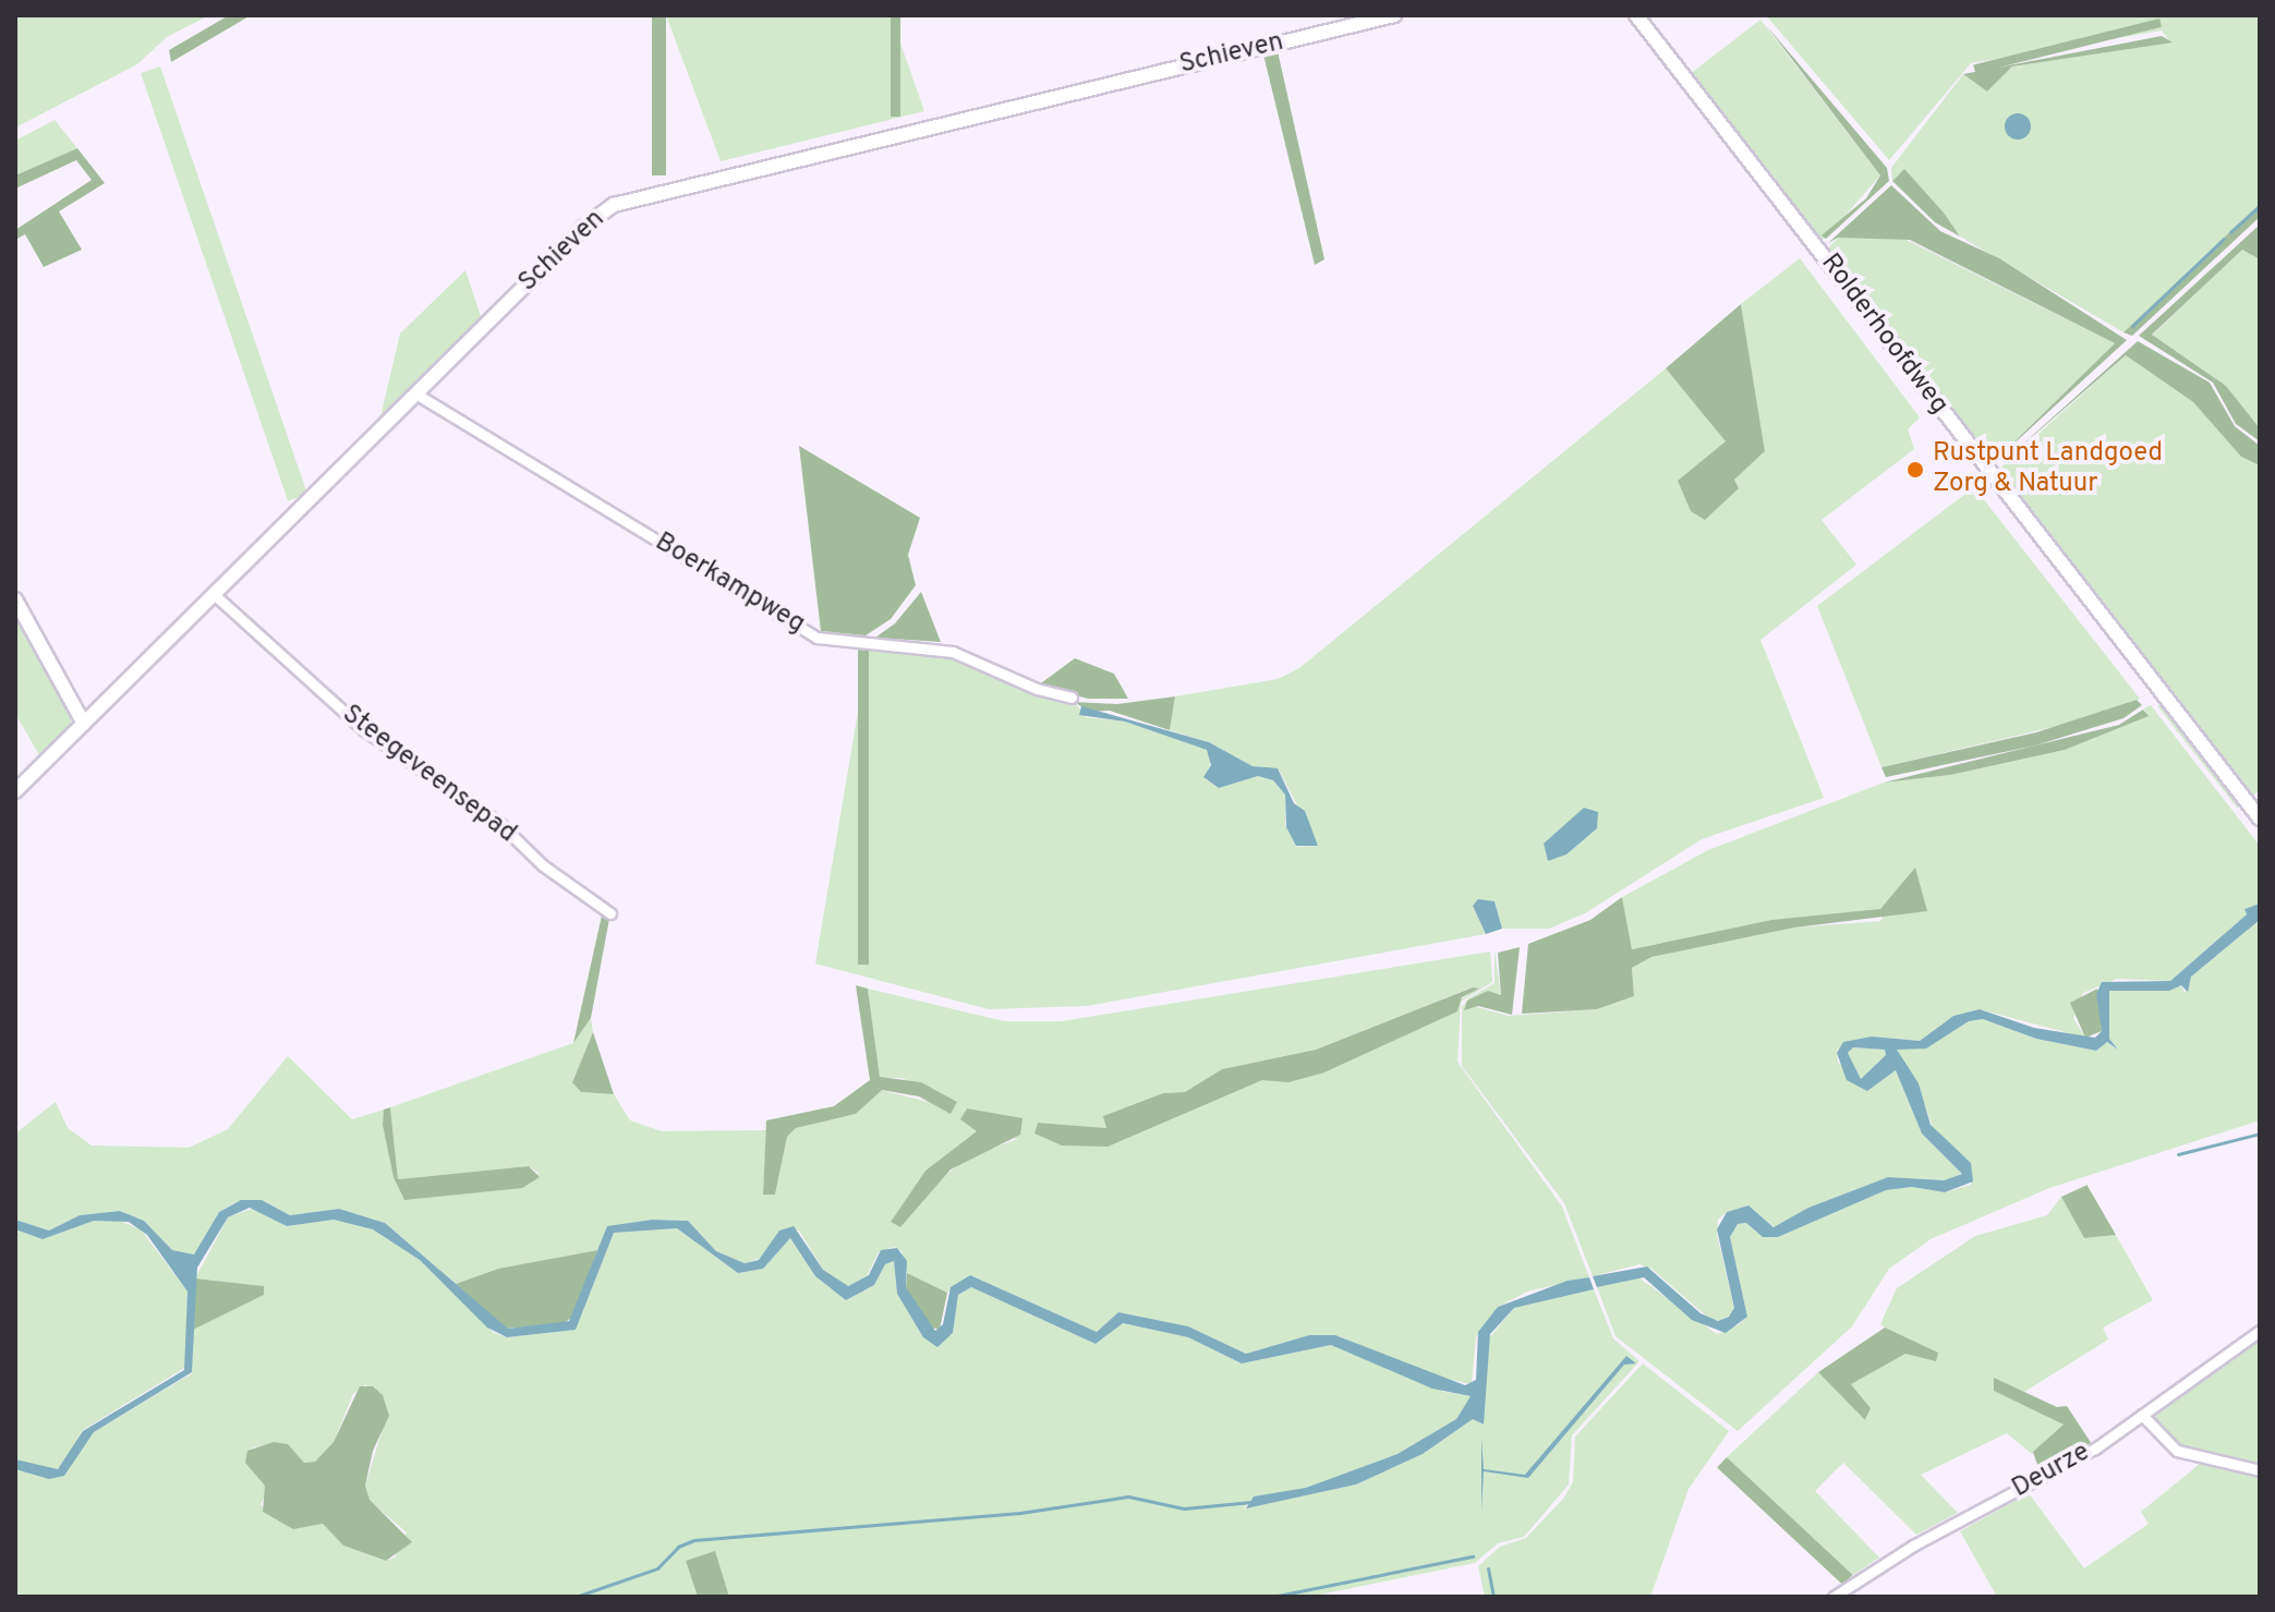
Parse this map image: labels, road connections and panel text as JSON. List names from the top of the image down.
{
  "streets": {
    "street": [
      "Schieven",
      "Rolderhoofdweg",
      "Boerkampweg",
      "Steegeveensepad",
      "Deurze"
    ]
  },
  "crossings": [
    ["Schieven", "Boerkampweg"],
    ["Schieven", "Steegeveensepad"]
  ],
  "places": ["Rustpunt Landgoed Zorg & Natuur"]
}
